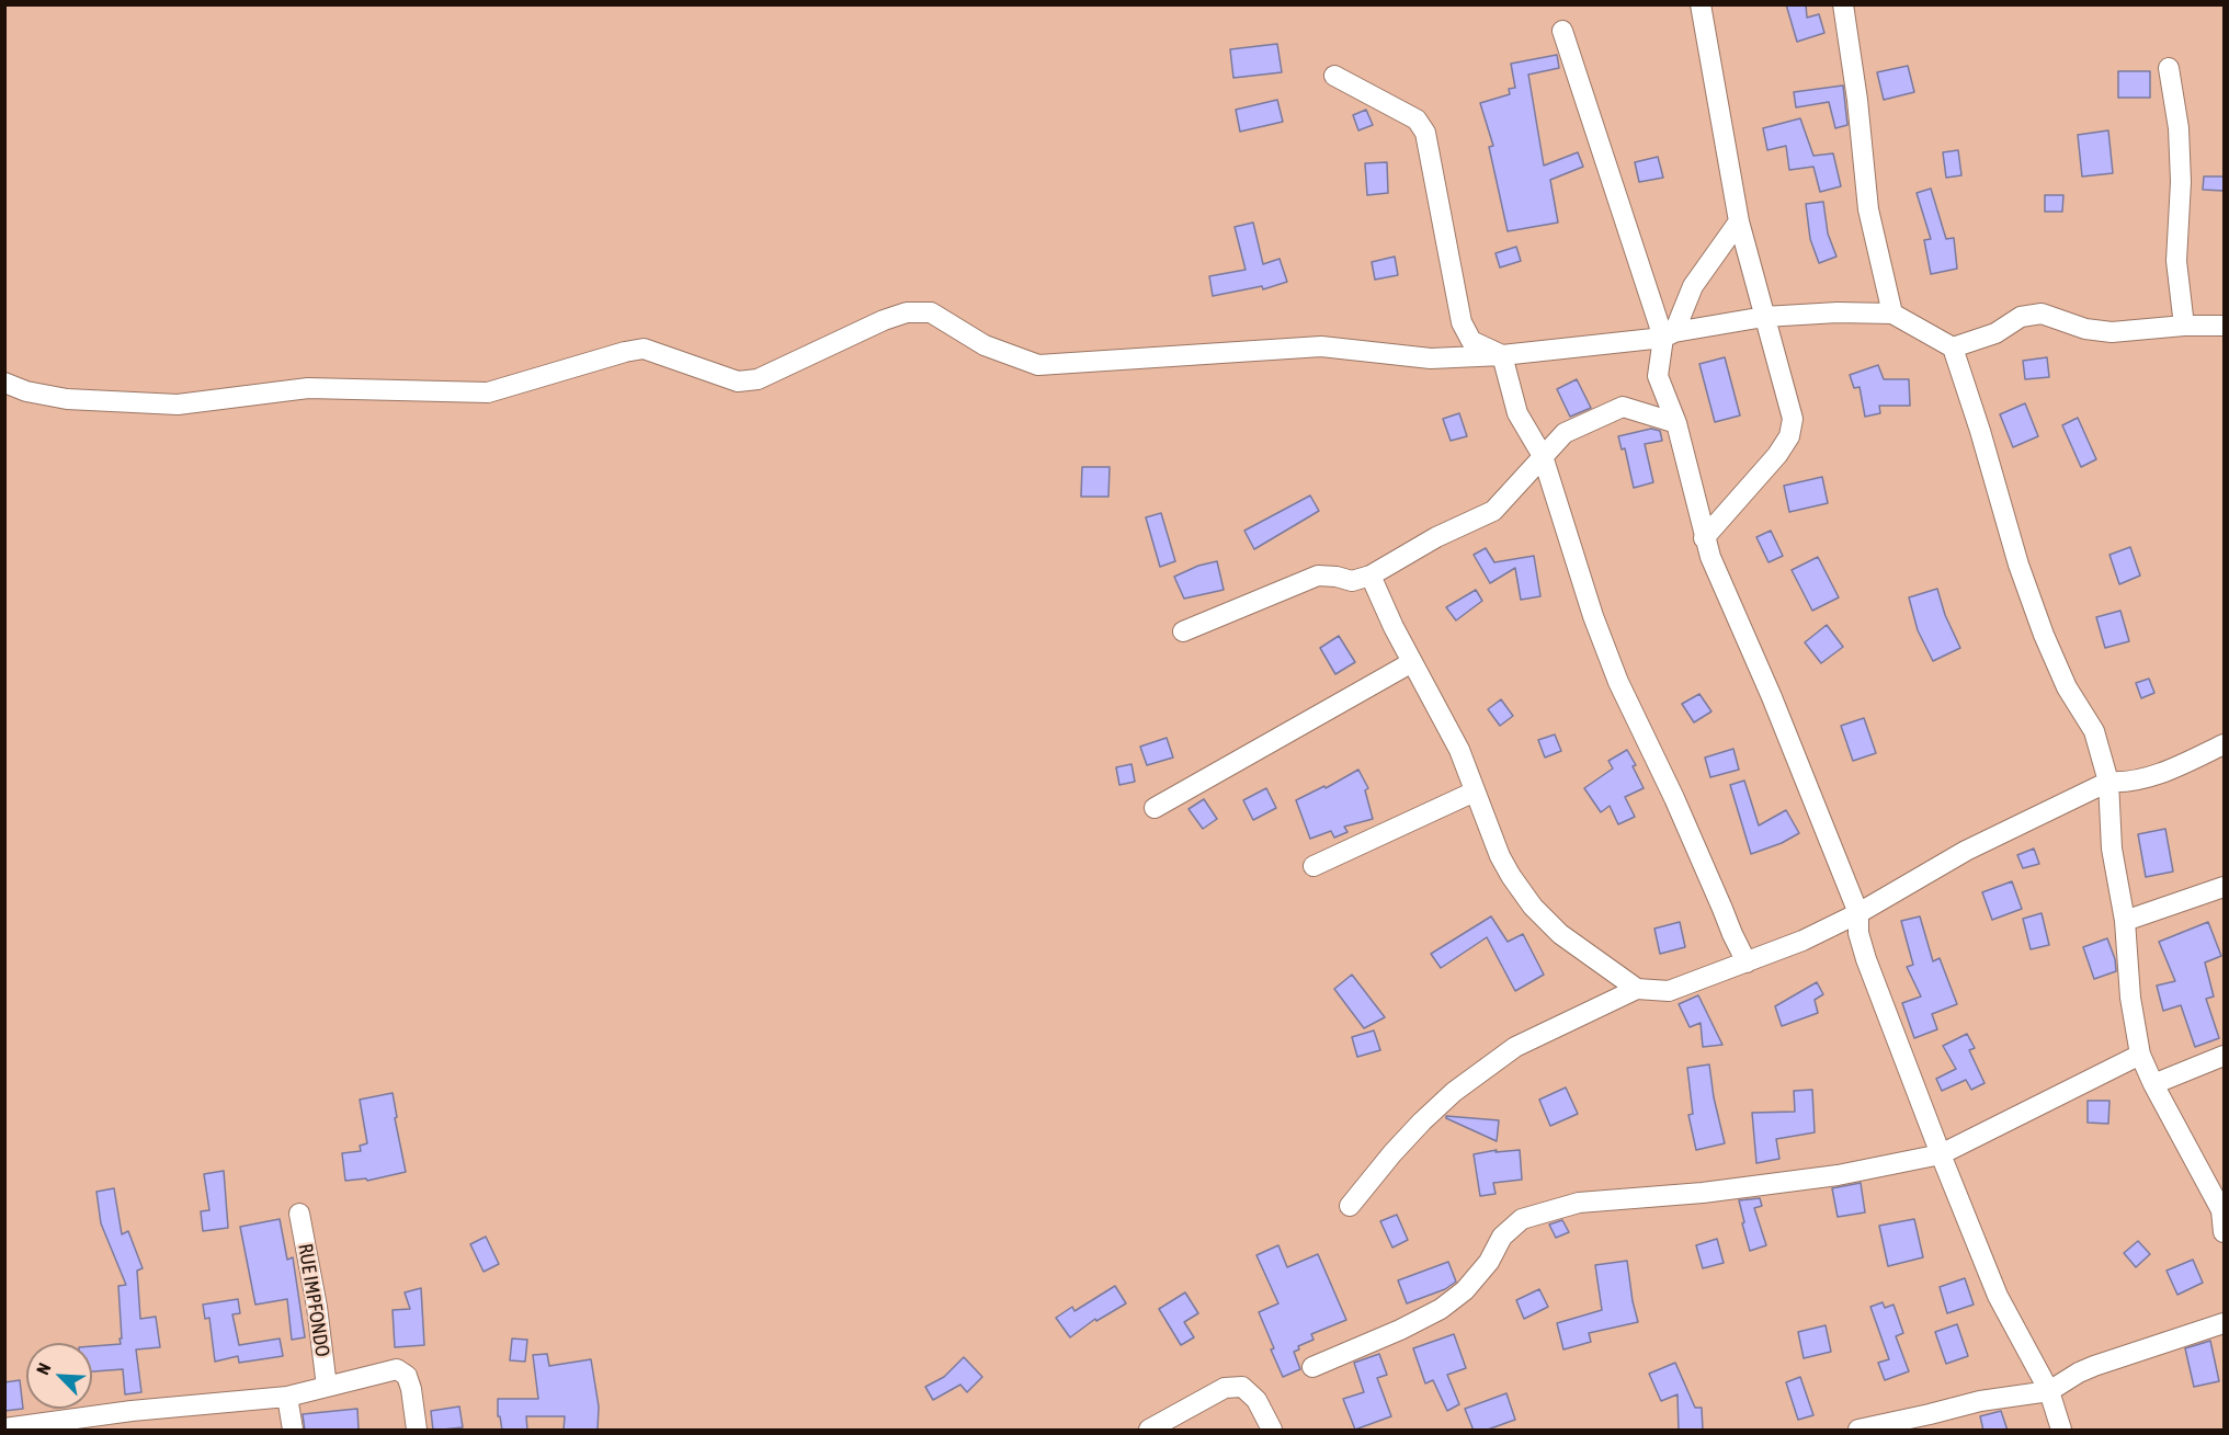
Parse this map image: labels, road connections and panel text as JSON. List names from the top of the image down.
{
  "streets": {
    "street": ["RUE IMPFONDO"]
  },
  "north": "top left"
}
